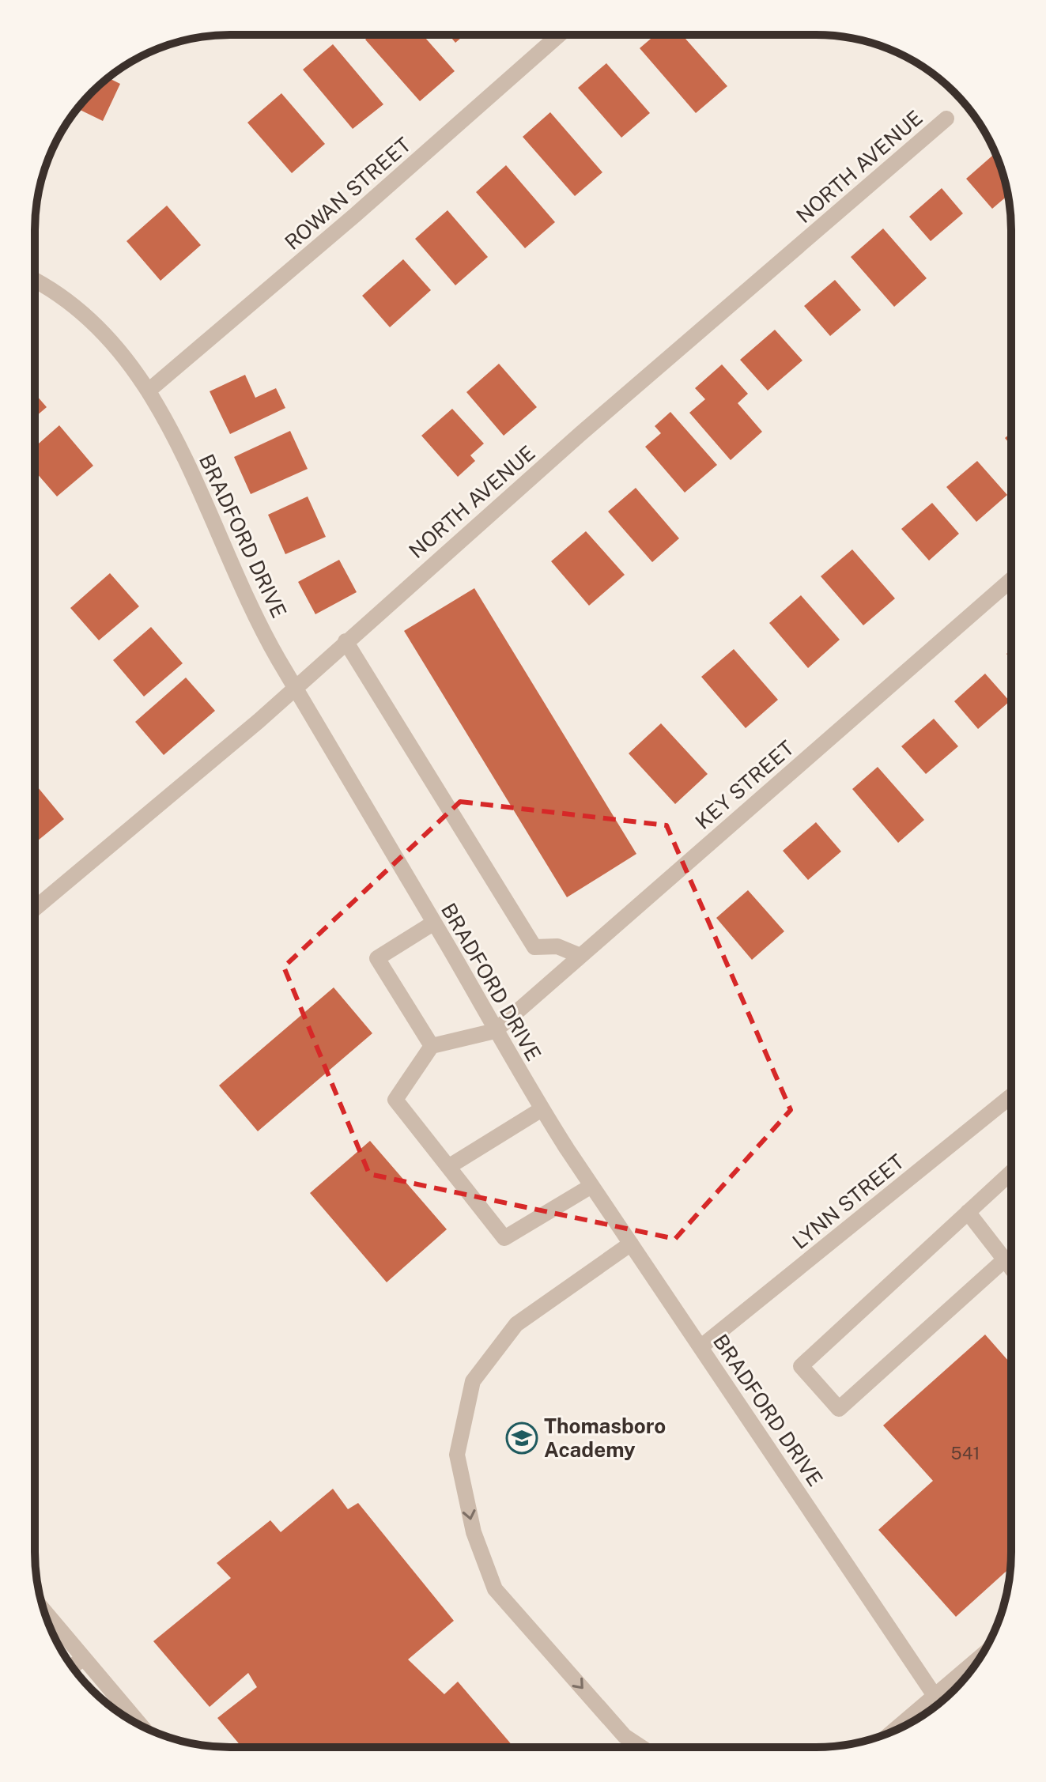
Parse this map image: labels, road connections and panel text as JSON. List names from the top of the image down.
{
  "streets": {
    "street": [
      "NORTH AVENUE",
      "ROWAN STREET",
      "BRADFORD DRIVE",
      "KEY STREET",
      "LYNN STREET"
    ]
  },
  "crossings": [
    ["NORTH AVENUE", "BRADFORD DRIVE"],
    ["ROWAN STREET", "BRADFORD DRIVE"],
    ["BRADFORD DRIVE", "KEY STREET"],
    ["BRADFORD DRIVE", "LYNN STREET"]
  ],
  "places": {
    "school or university": ["Thomasboro Academy"]
  },
  "house_numbers": ["541"]
}
